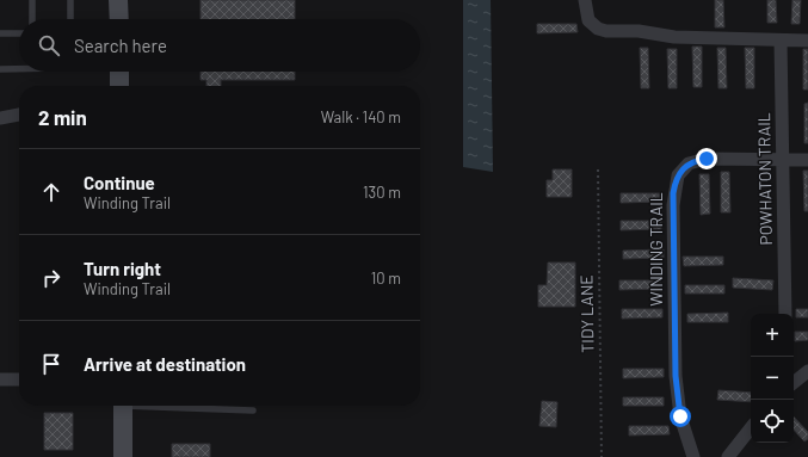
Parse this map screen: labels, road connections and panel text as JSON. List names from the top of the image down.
{
  "streets": {
    "street": ["POWHATON TRAIL", "WINDING TRAIL"],
    "path": ["TIDY LANE"]
  },
  "crossings": [
    ["POWHATON TRAIL", "WINDING TRAIL"]
  ],
  "page": {
    "search": "Search here",
    "heading": ["2 min", "Walk · 140 m"],
    "list": [
      ["Continue", "Winding Trail", "130 m"],
      ["Turn right", "Winding Trail", "10 m"],
      "Arrive at destination"
    ],
    "map_buttons": ["+", "−"]
  }
}
